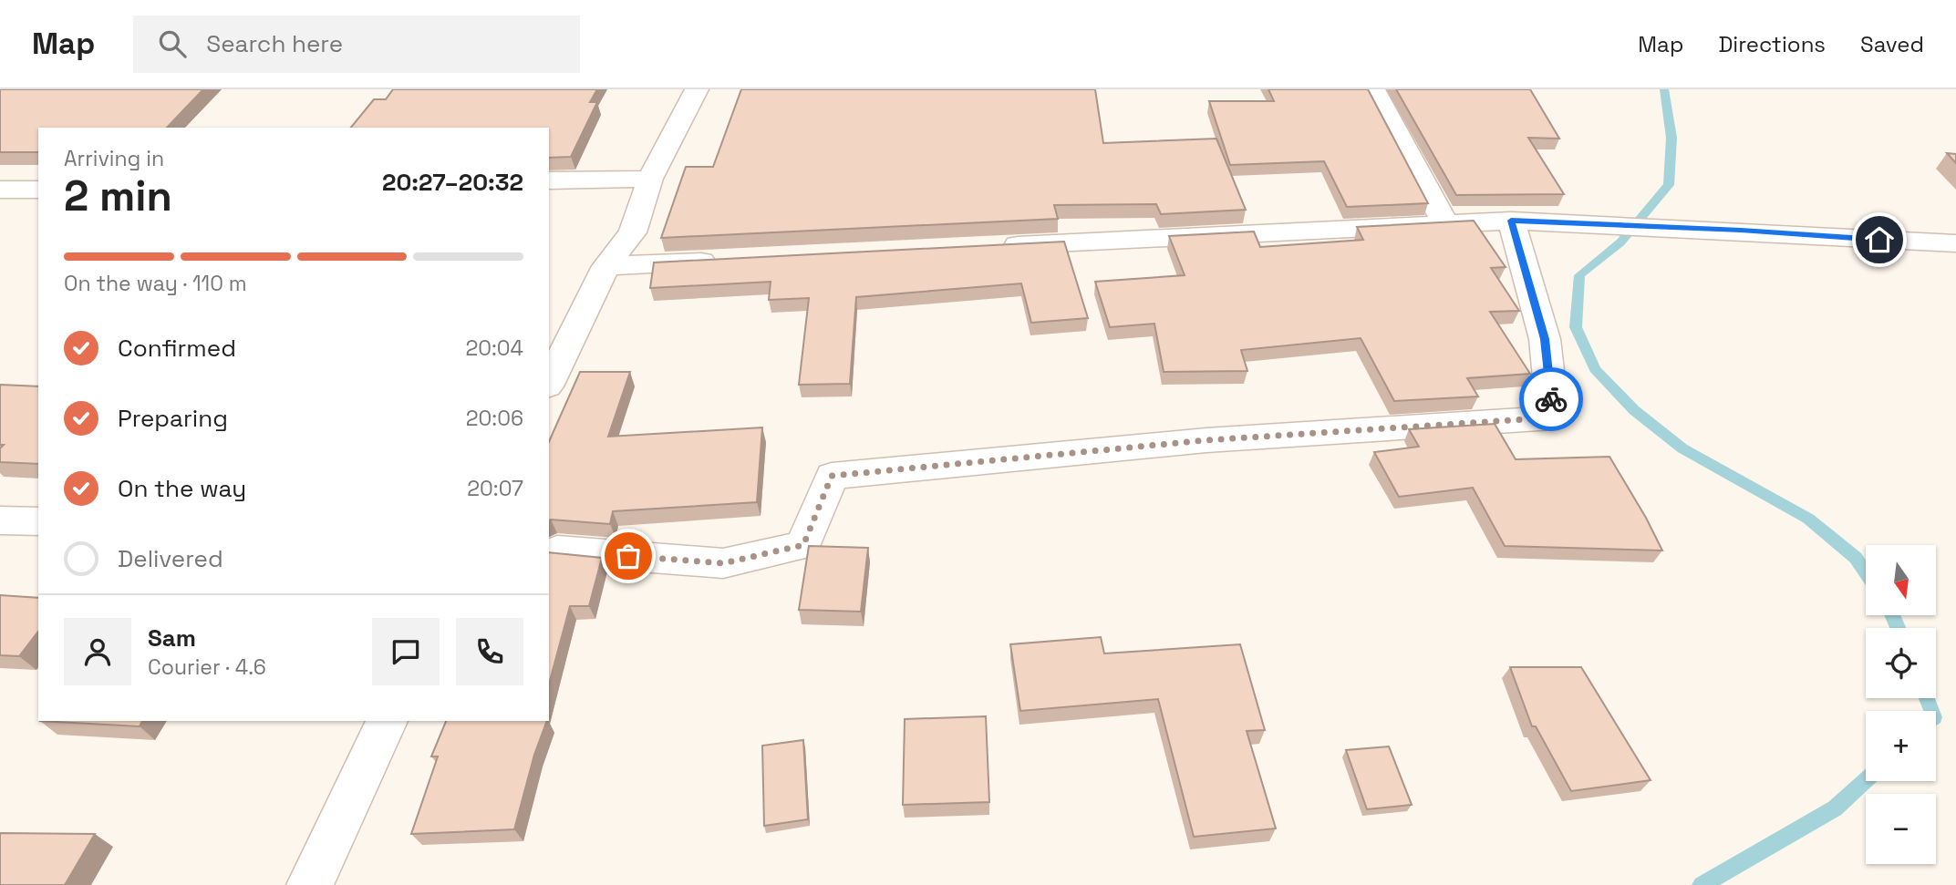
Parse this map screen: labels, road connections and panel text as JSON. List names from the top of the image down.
{
  "north": "bottom",
  "page": {
    "header": "Map",
    "search": "Search here",
    "nav": ["Map", "Directions", "Saved"],
    "heading": ["2 min", "Arriving in", "20:27–20:32"],
    "panel": ["Sam", "Courier · 4.6"],
    "bar": "On the way · 110 m",
    "list": [
      ["Confirmed", "20:04"],
      ["Preparing", "20:06"],
      ["On the way", "20:07"],
      "Delivered"
    ],
    "map_buttons": ["+", "−"]
  }
}
